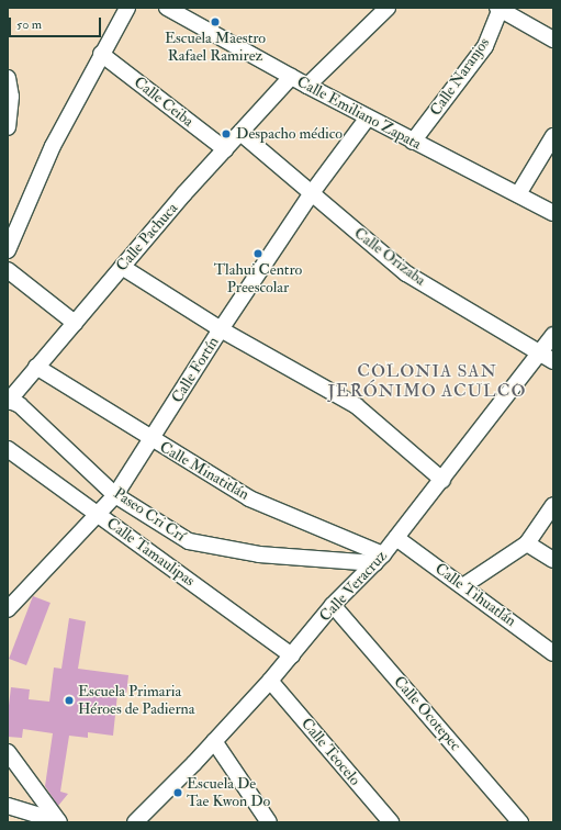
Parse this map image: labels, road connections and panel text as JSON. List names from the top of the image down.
{
  "streets": {
    "street": [
      "Calle Naranjos",
      "Calle Ceiba",
      "Calle Emiliano Zapata",
      "Calle Pachuca",
      "Calle Orizaba",
      "Calle Fortín",
      "Calle Minatitlán",
      "Paseo Cri Crí",
      "Calle Tamaulipas",
      "Calle Veracruz",
      "Calle Tihuatlán",
      "Calle Ocotepec",
      "Calle Teocelo"
    ]
  },
  "crossings": [
    ["Calle Naranjos", "Calle Emiliano Zapata"],
    ["Calle Ceiba", "Calle Pachuca"],
    ["Calle Emiliano Zapata", "Calle Pachuca"],
    ["Calle Emiliano Zapata", "Calle Fortín"],
    ["Calle Pachuca", "Calle Orizaba"],
    ["Calle Pachuca", "Calle Minatitlán"],
    ["Calle Pachuca", "Paseo Cri Crí"],
    ["Calle Orizaba", "Calle Fortín"],
    ["Calle Orizaba", "Calle Veracruz"],
    ["Calle Fortín", "Calle Minatitlán"],
    ["Calle Fortín", "Paseo Cri Crí"],
    ["Calle Fortín", "Calle Tamaulipas"],
    ["Calle Minatitlán", "Paseo Cri Crí"],
    ["Calle Minatitlán", "Calle Veracruz"],
    ["Paseo Cri Crí", "Calle Veracruz"],
    ["Calle Tamaulipas", "Calle Veracruz"],
    ["Calle Veracruz", "Calle Tihuatlán"],
    ["Calle Veracruz", "Calle Ocotepec"],
    ["Calle Veracruz", "Calle Teocelo"]
  ],
  "districts": ["COLONIA SAN JERÓNIMO ACULCO"],
  "places": [
    "Escuela Maestro Rafael Ramirez",
    "Despacho médico",
    "Tlahui Centro Preescolar",
    "Escuela Primaria Héroes de Padierna",
    "Escuela De Tae Kwon Do"
  ],
  "scale_bar": "50 m"
}
